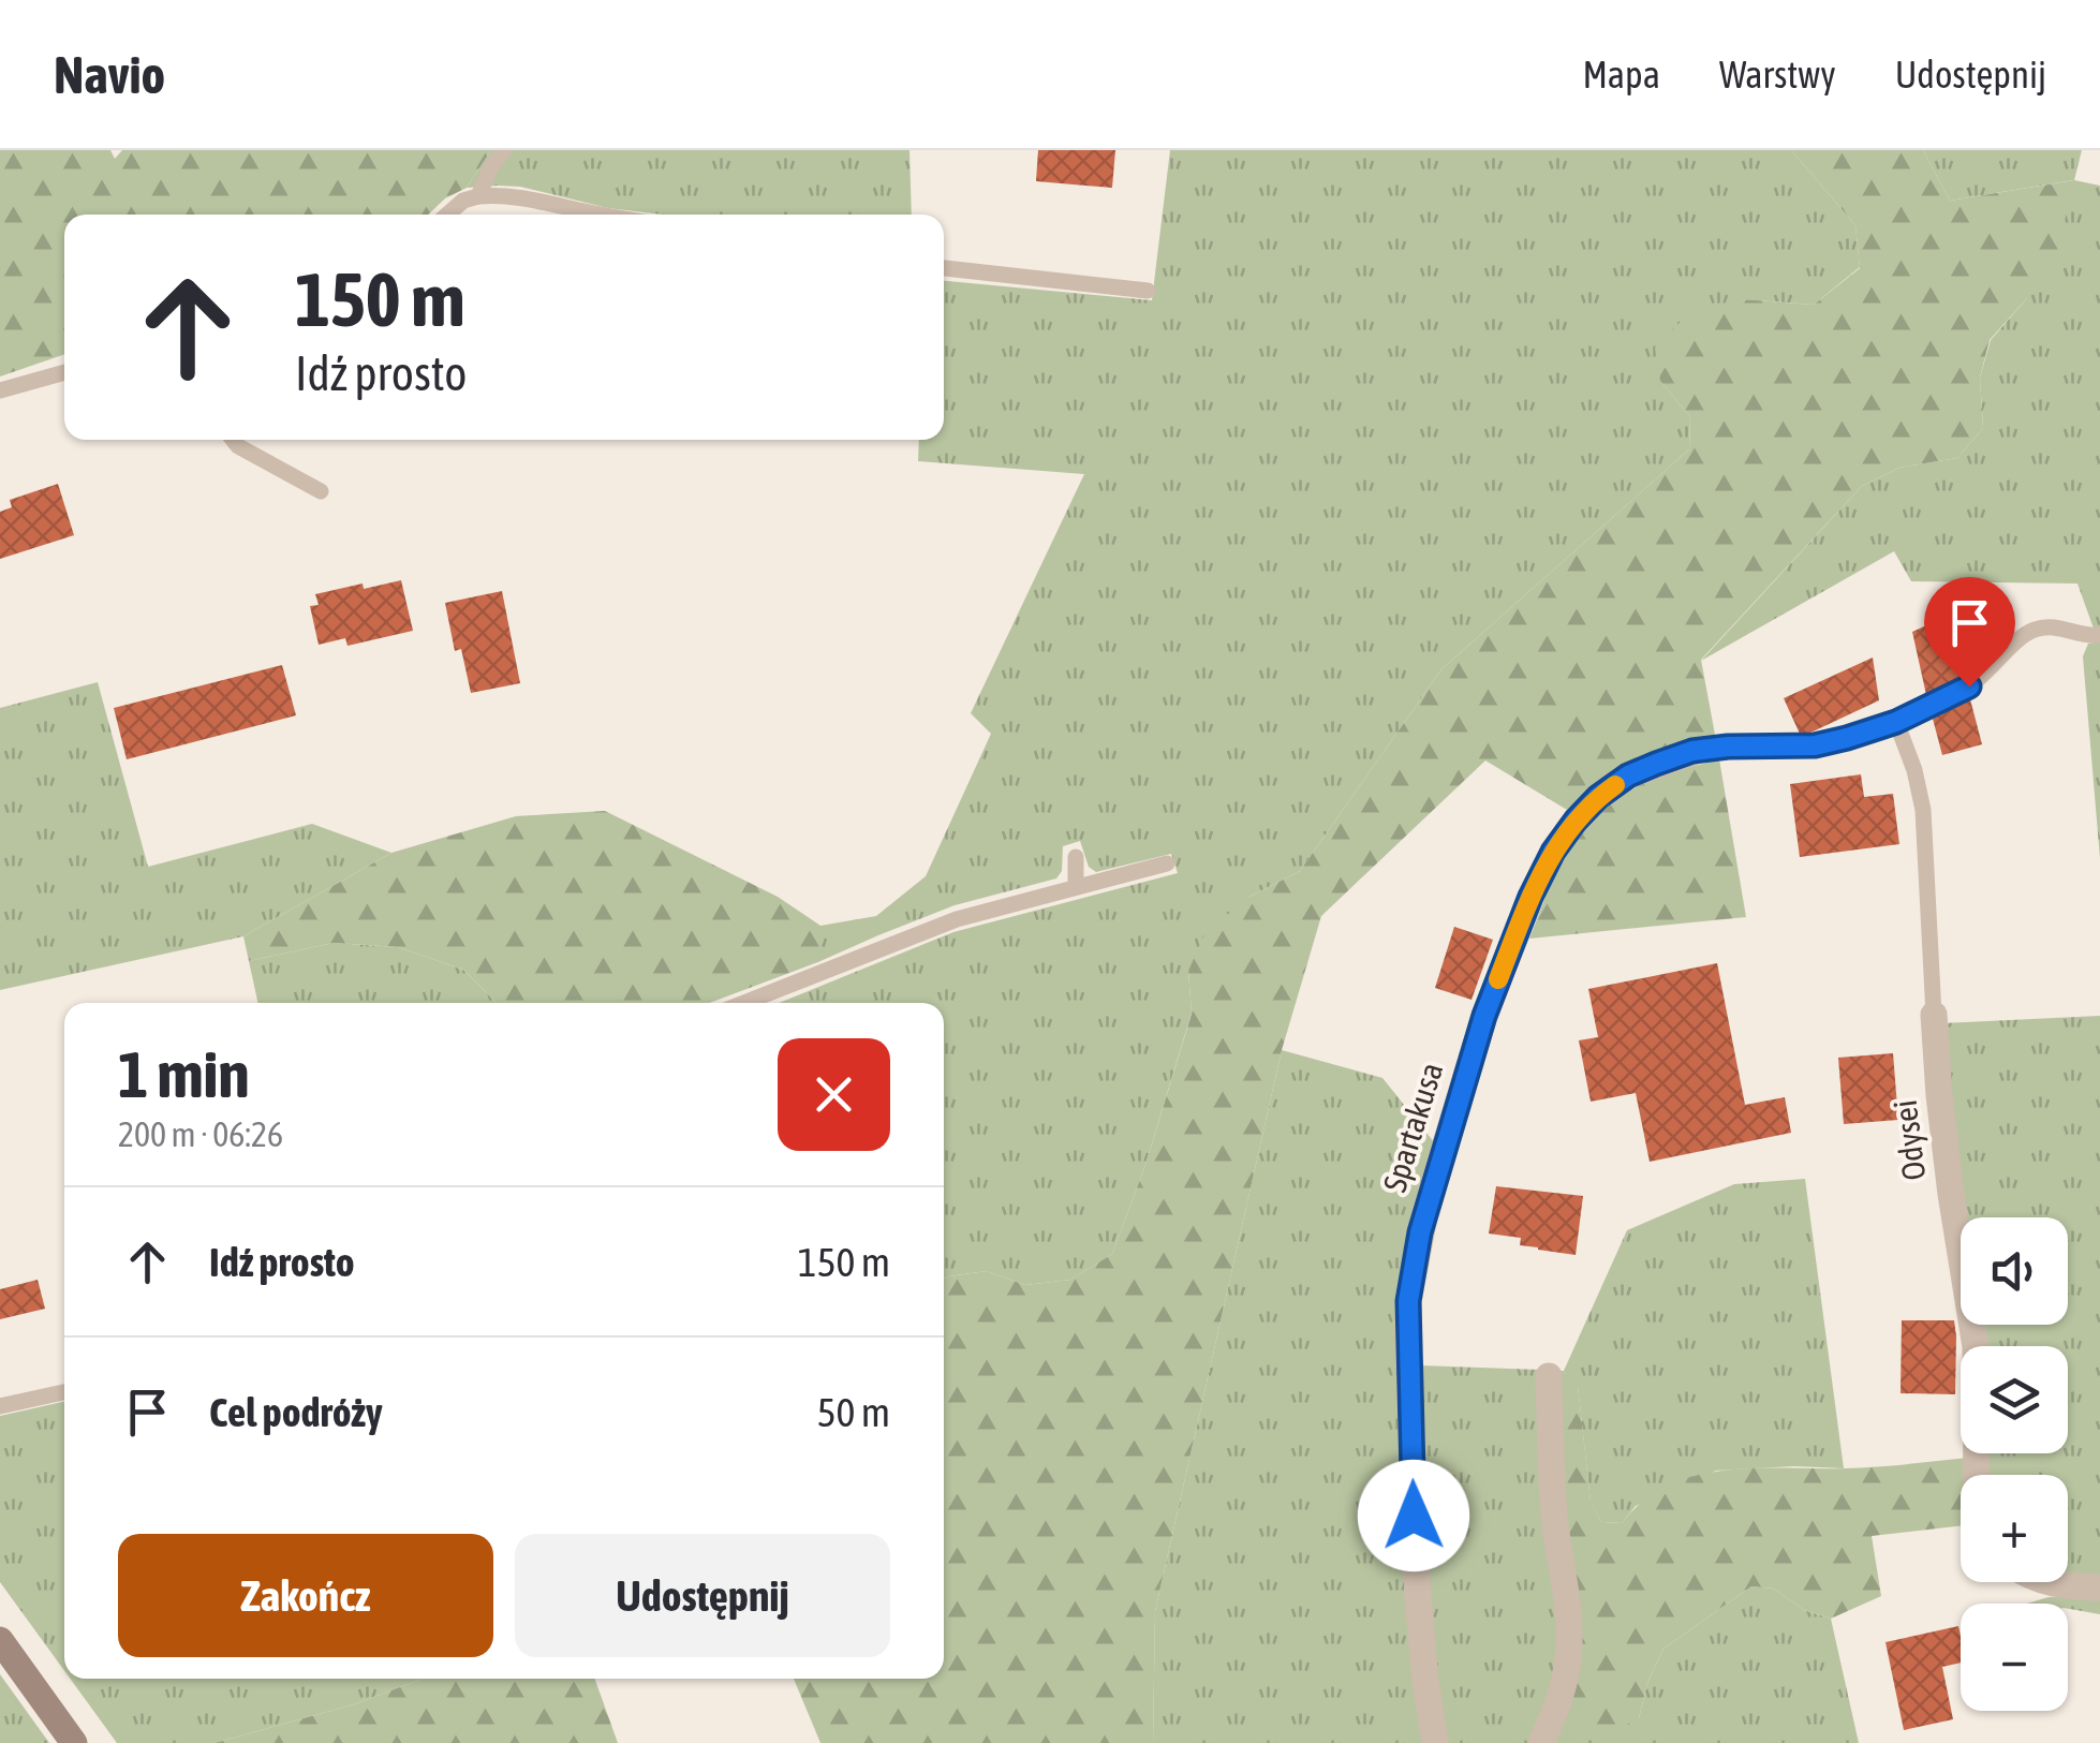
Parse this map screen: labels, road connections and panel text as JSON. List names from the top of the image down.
{
  "streets": {
    "street": ["Spartakusa", "Odysei"]
  },
  "page": {
    "header": "Navio",
    "nav": ["Mapa", "Warstwy", "Udostępnij"],
    "turn": ["150 m", "Idź prosto"],
    "heading": ["1 min", "200 m · 06:26"],
    "list": [
      {
        "name": "Idź prosto",
        "value": "150 m"
      },
      {
        "name": "Cel podróży",
        "value": "50 m"
      }
    ],
    "map_buttons": ["+", "−"],
    "buttons": ["Zakończ", "Udostępnij"]
  }
}
